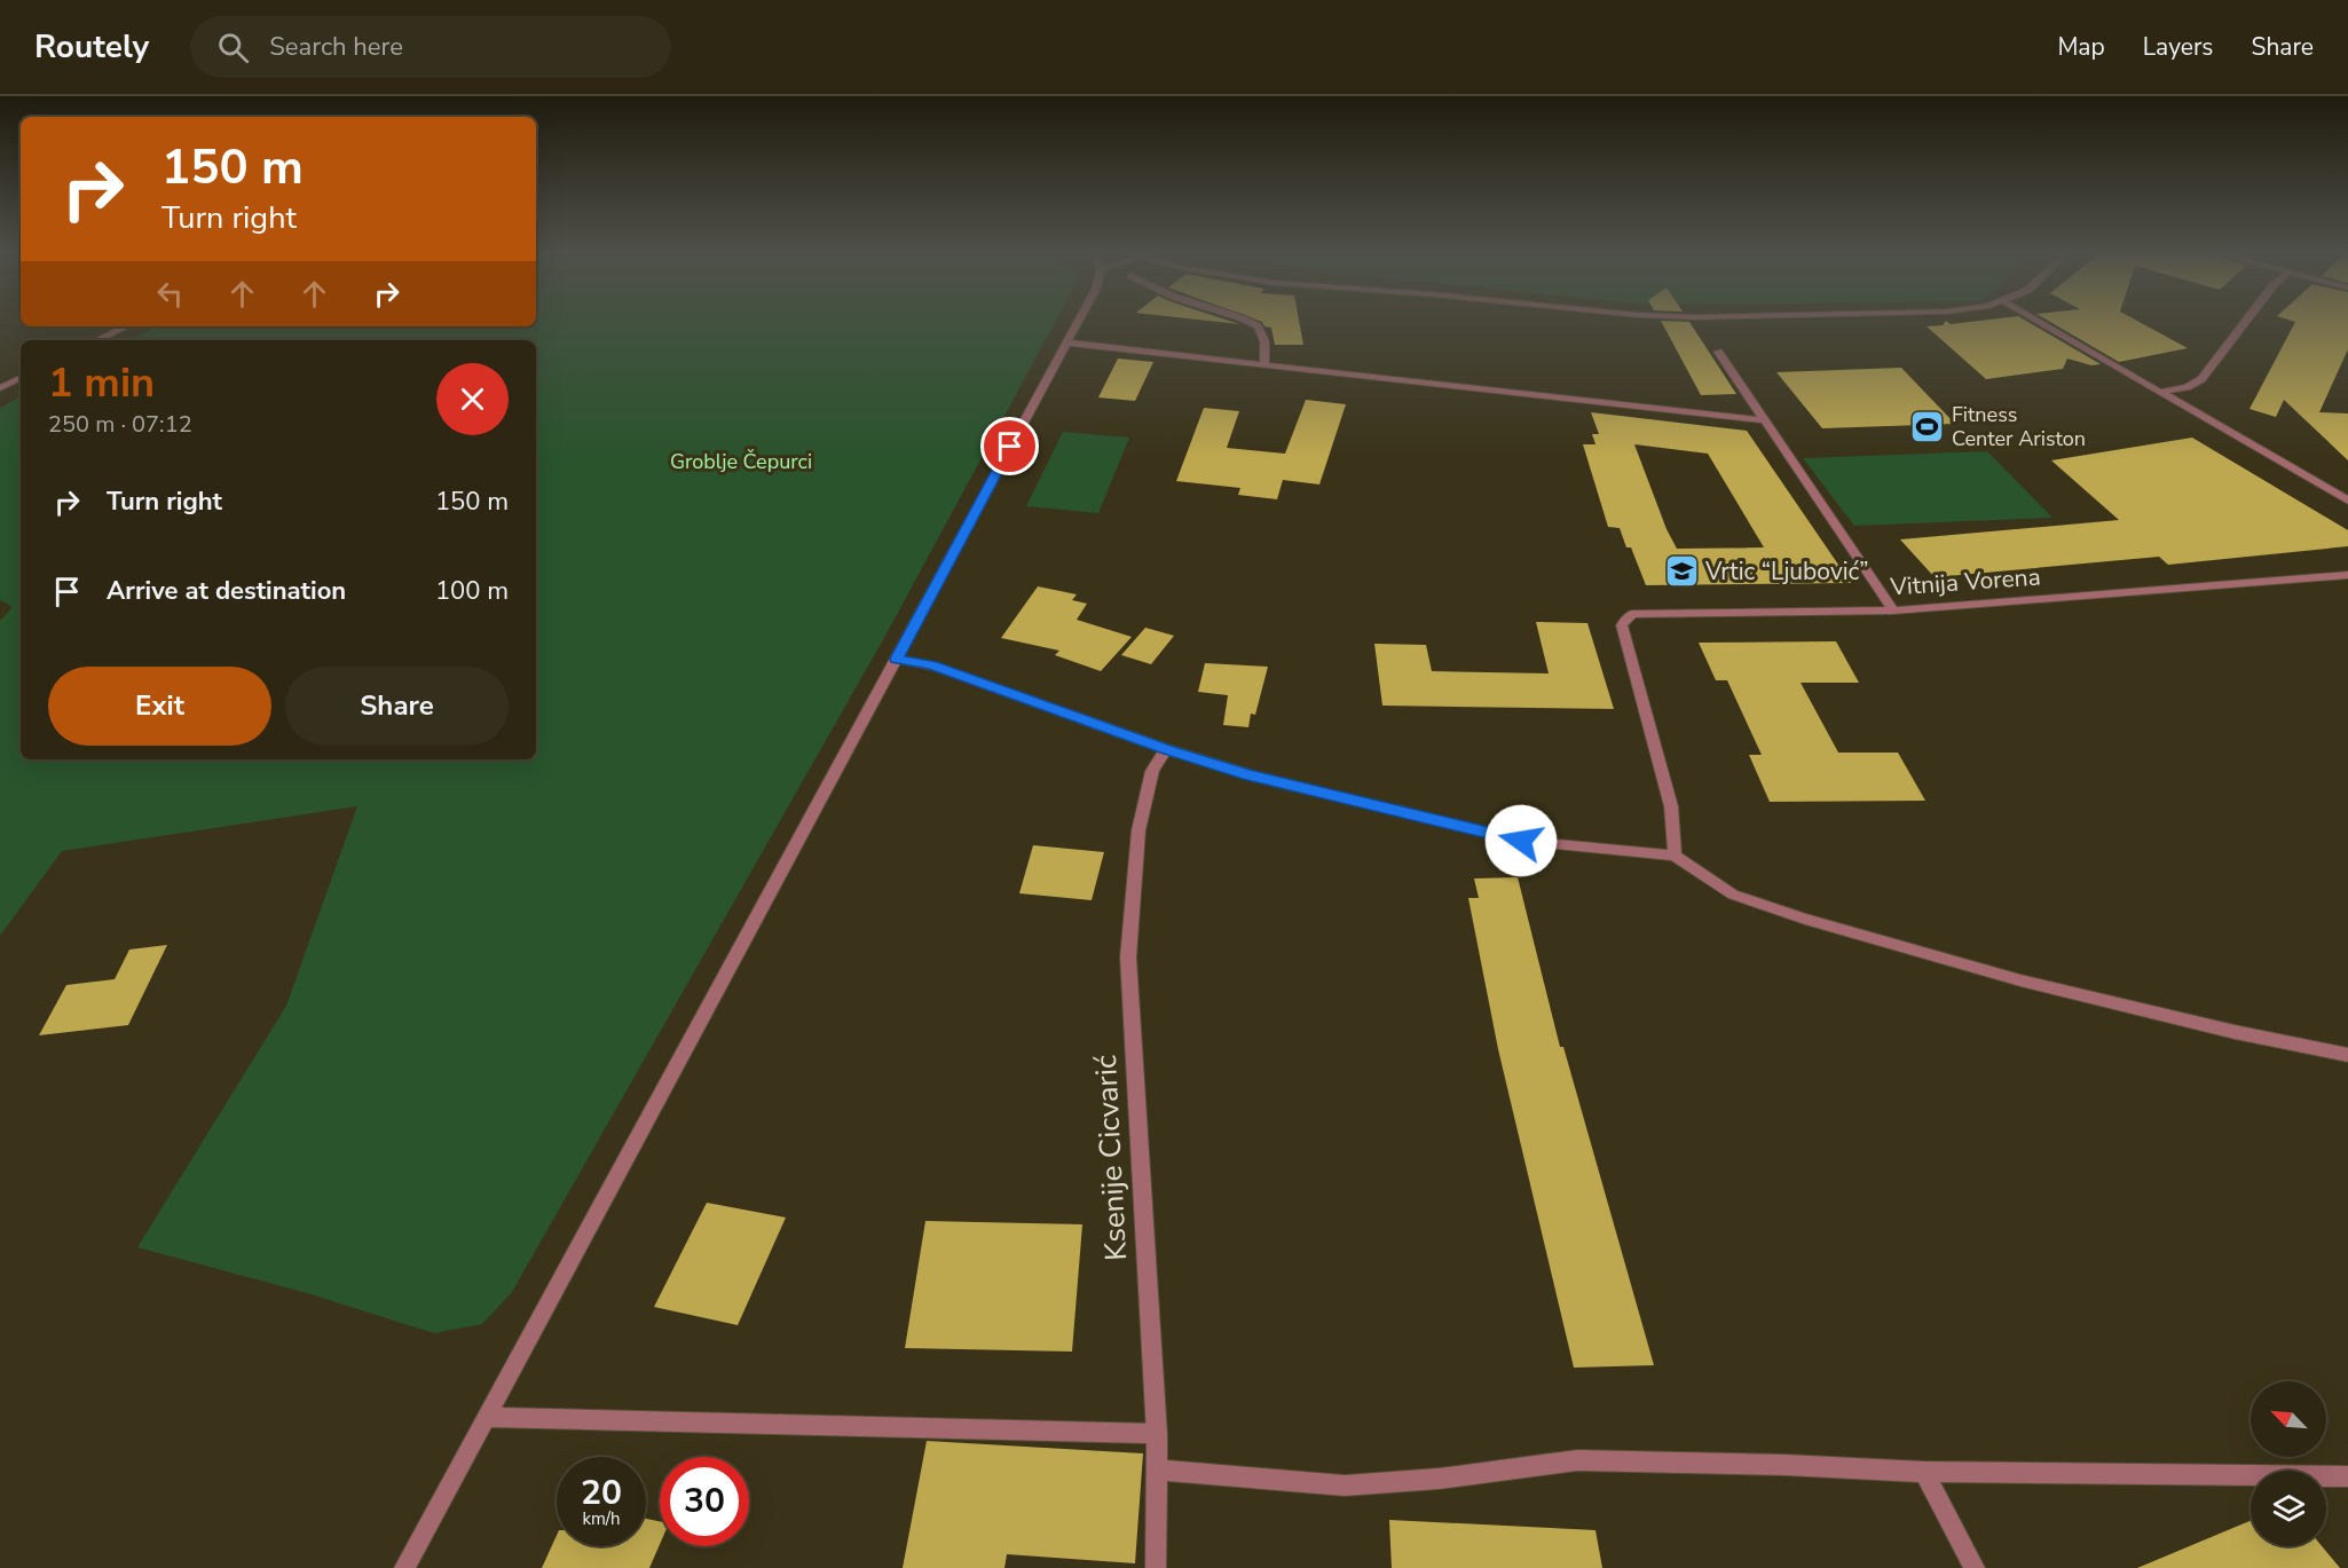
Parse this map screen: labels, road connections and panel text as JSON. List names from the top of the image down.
{
  "streets": {
    "street": ["Vitnija Vorena", "Ksenije Cicvarić"]
  },
  "parks": ["Groblje Čepurci"],
  "places": {
    "sports": ["Fitness Center Ariston"],
    "school or university": ["Vrtic “Ljubović”"]
  },
  "north": "top left",
  "page": {
    "header": "Routely",
    "search": "Search here",
    "nav": ["Map", "Layers", "Share"],
    "turn": ["150 m", "Turn right"],
    "heading": ["1 min", "250 m · 07:12"],
    "list": [
      {
        "name": "Turn right",
        "value": "150 m"
      },
      {
        "name": "Arrive at destination",
        "value": "100 m"
      }
    ],
    "buttons": ["Exit", "Share"],
    "speed": "20 km/h",
    "limit": "30"
  }
}
